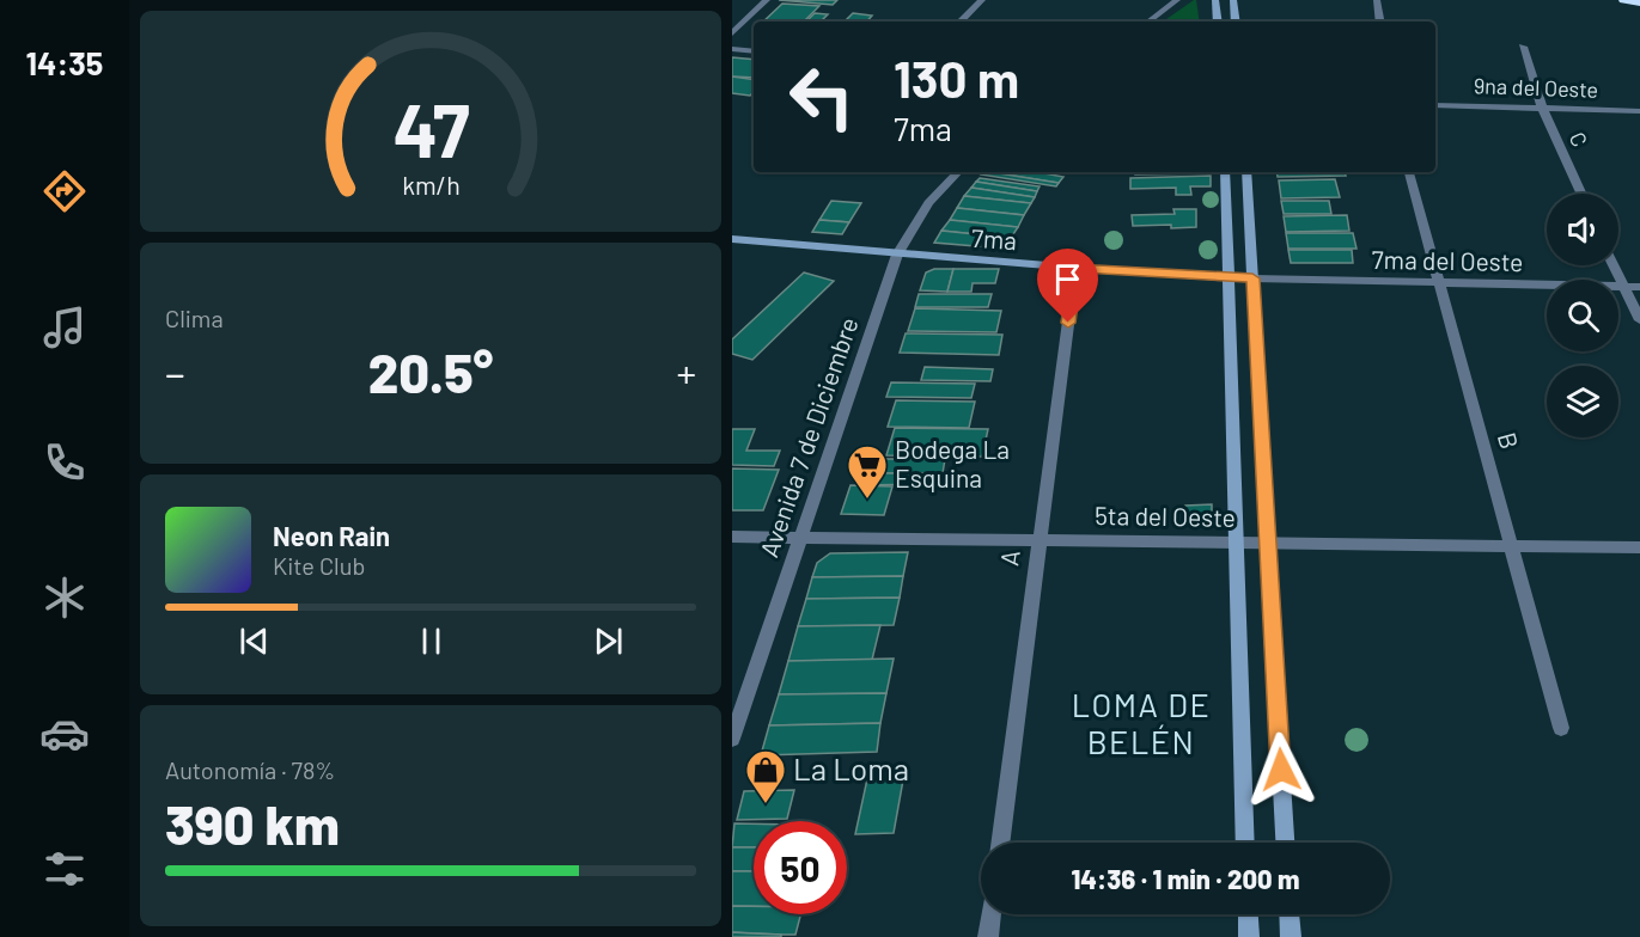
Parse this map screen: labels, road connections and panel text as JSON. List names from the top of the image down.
{
  "streets": {
    "main road": ["7ma"],
    "street": [
      "9na del Oeste",
      "C",
      "7ma del Oeste",
      "Avenida 7 de Diciembre",
      "B",
      "5ta del Oeste",
      "A"
    ]
  },
  "crossings": [
    ["9na del Oeste", "C"],
    ["7ma", "7ma del Oeste"],
    ["7ma", "Avenida 7 de Diciembre"],
    ["7ma", "A"],
    ["7ma del Oeste", "B"],
    ["Avenida 7 de Diciembre", "5ta del Oeste"],
    ["B", "5ta del Oeste"],
    ["5ta del Oeste", "A"]
  ],
  "districts": ["LOMA DE BELÉN"],
  "places": {
    "supermarket": ["Bodega La Esquina"],
    "shop": ["La Loma"]
  },
  "page": {
    "tabs": "14:35",
    "turn": ["130 m", "7ma"],
    "tile": [
      "Clima",
      ["Autonomía · 78%", "390 km"]
    ],
    "heat": ["−", "20.5°", "+"],
    "song": ["Neon Rain", "Kite Club"],
    "limit": "50",
    "trip": "14:36 · 1 min · 200 m",
    "gauge": ["47", "km/h"]
  }
}
